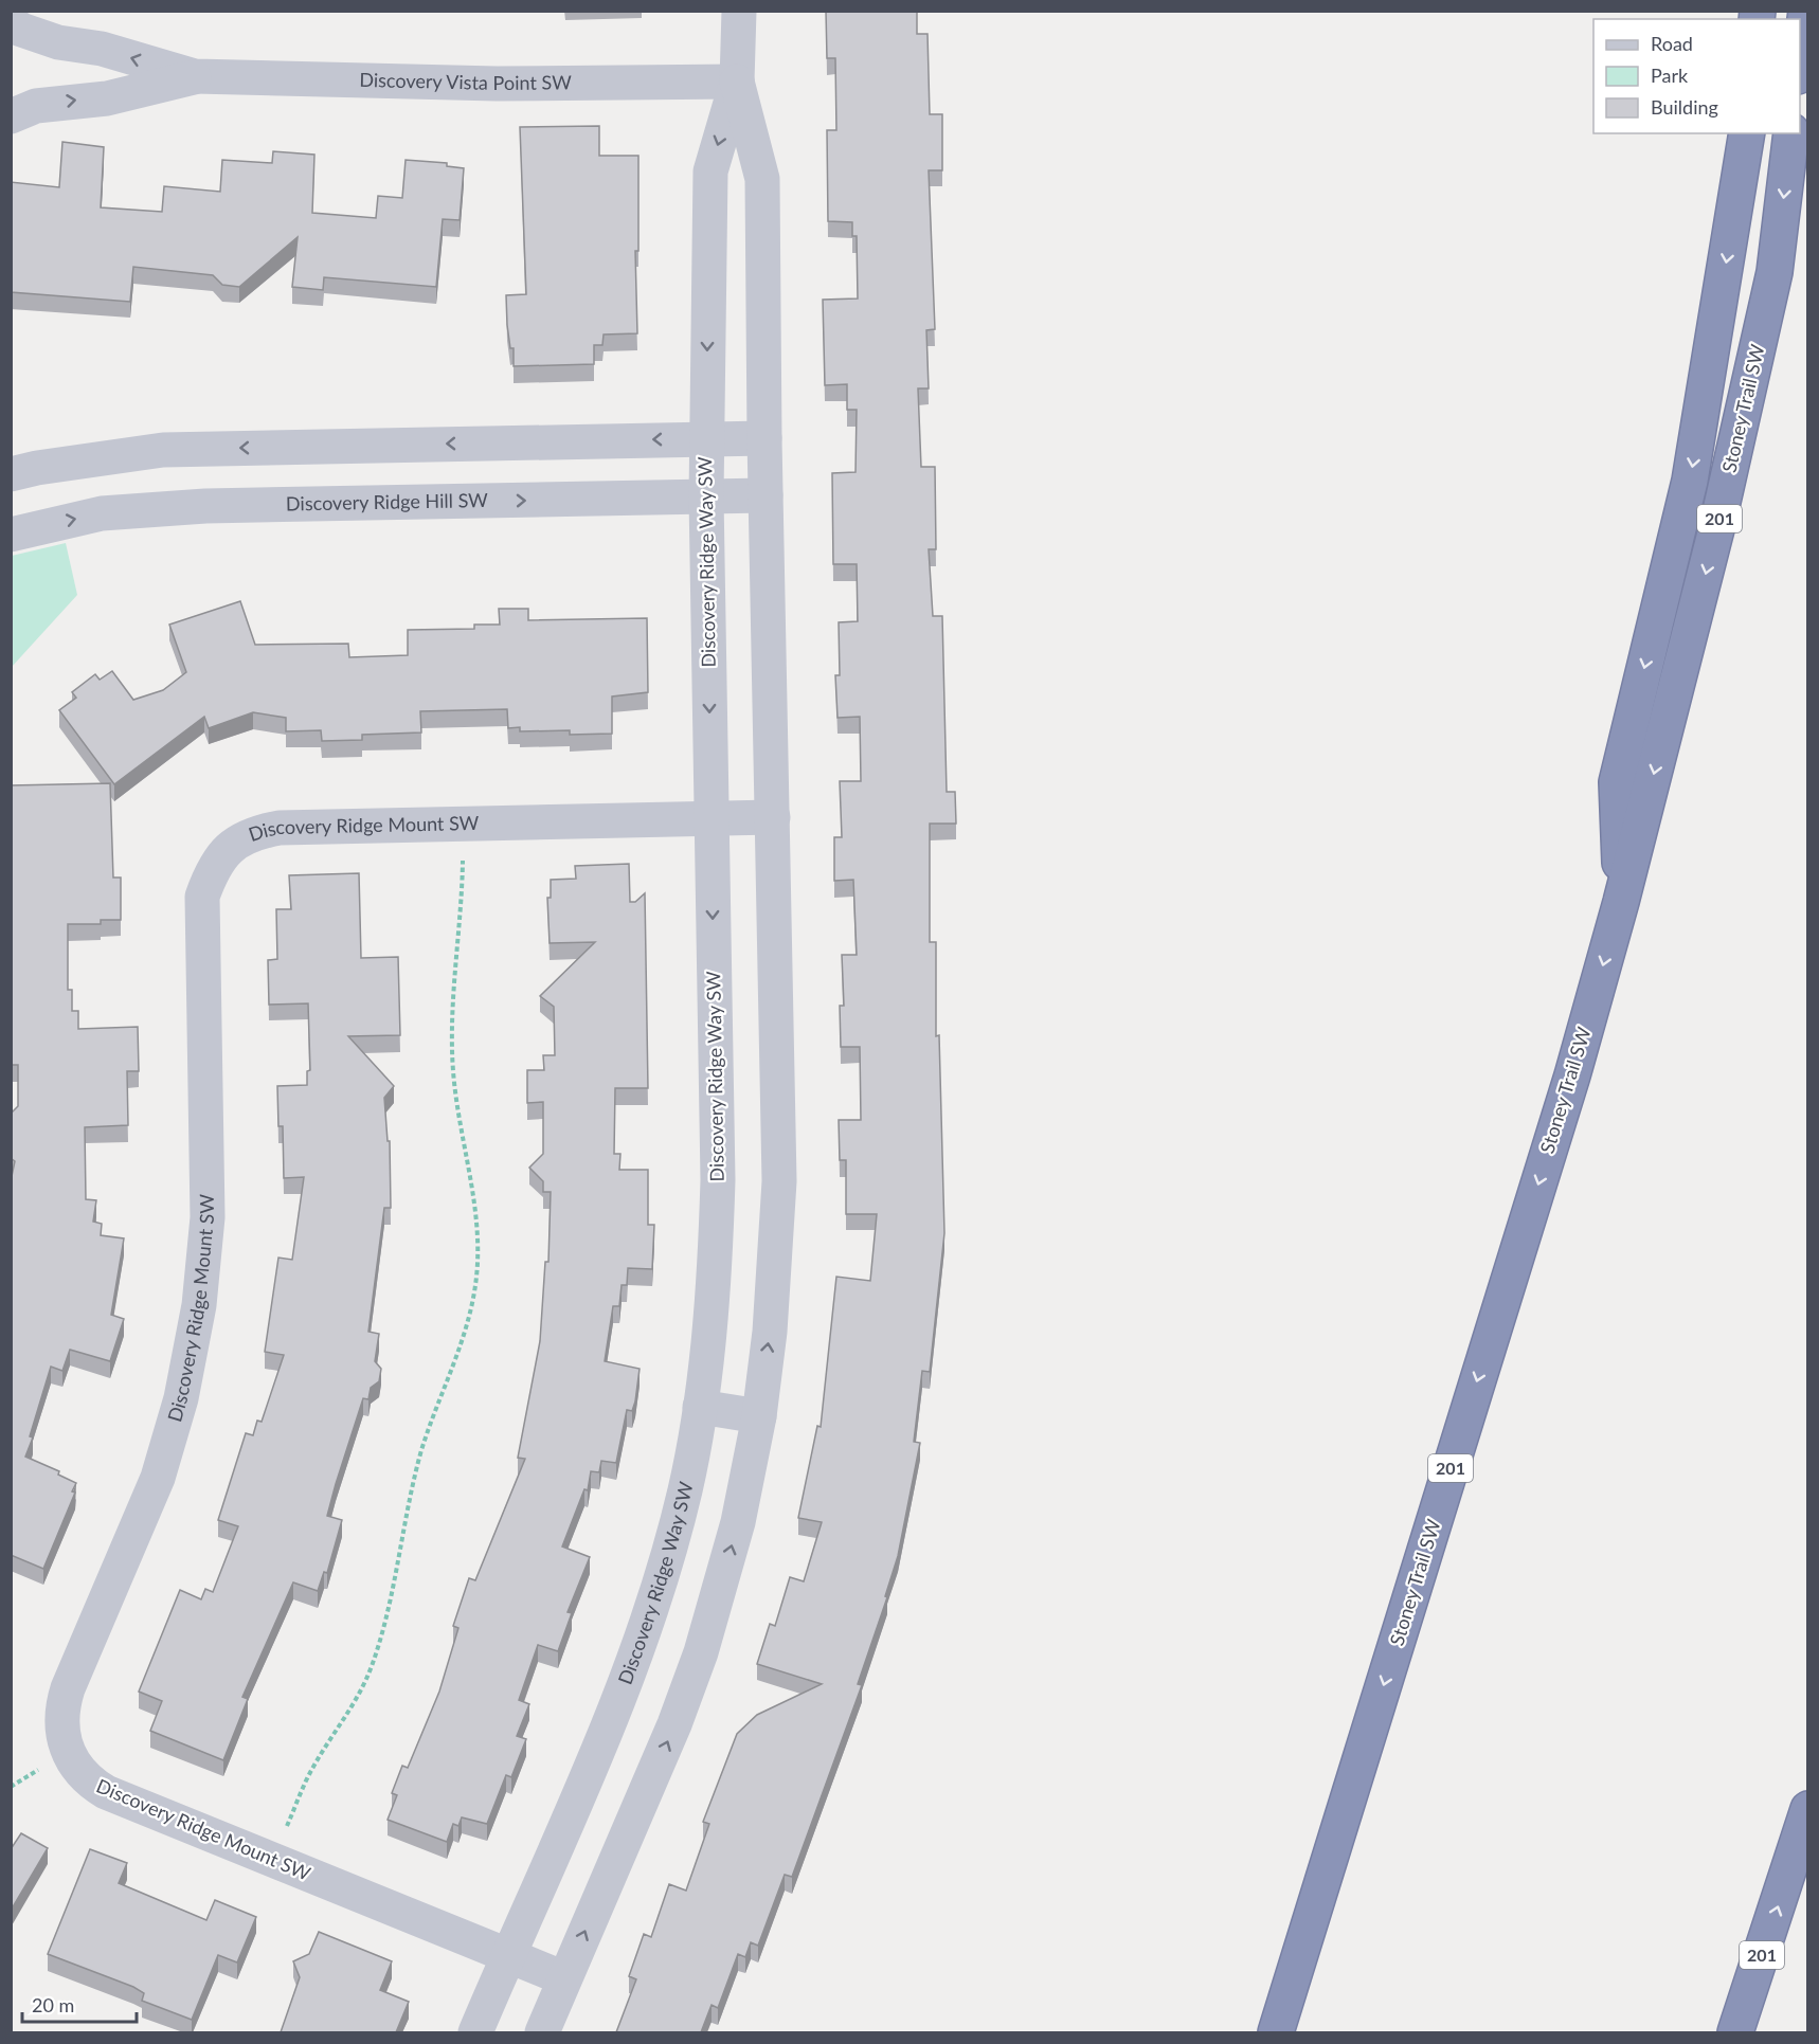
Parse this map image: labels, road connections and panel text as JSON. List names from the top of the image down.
{
  "streets": {
    "highway": ["Stoney Trail SW", "201"],
    "street": [
      "Discovery Vista Point SW",
      "Discovery Ridge Hill SW",
      "Discovery Ridge Way SW",
      "Discovery Ridge Mount SW"
    ]
  },
  "crossings": [
    ["Discovery Vista Point SW", "Discovery Ridge Way SW"],
    ["Discovery Ridge Hill SW", "Discovery Ridge Way SW"],
    ["Discovery Ridge Way SW", "Discovery Ridge Mount SW"]
  ],
  "legend": ["Road", "Park", "Building"],
  "scale_bar": "20 m"
}
